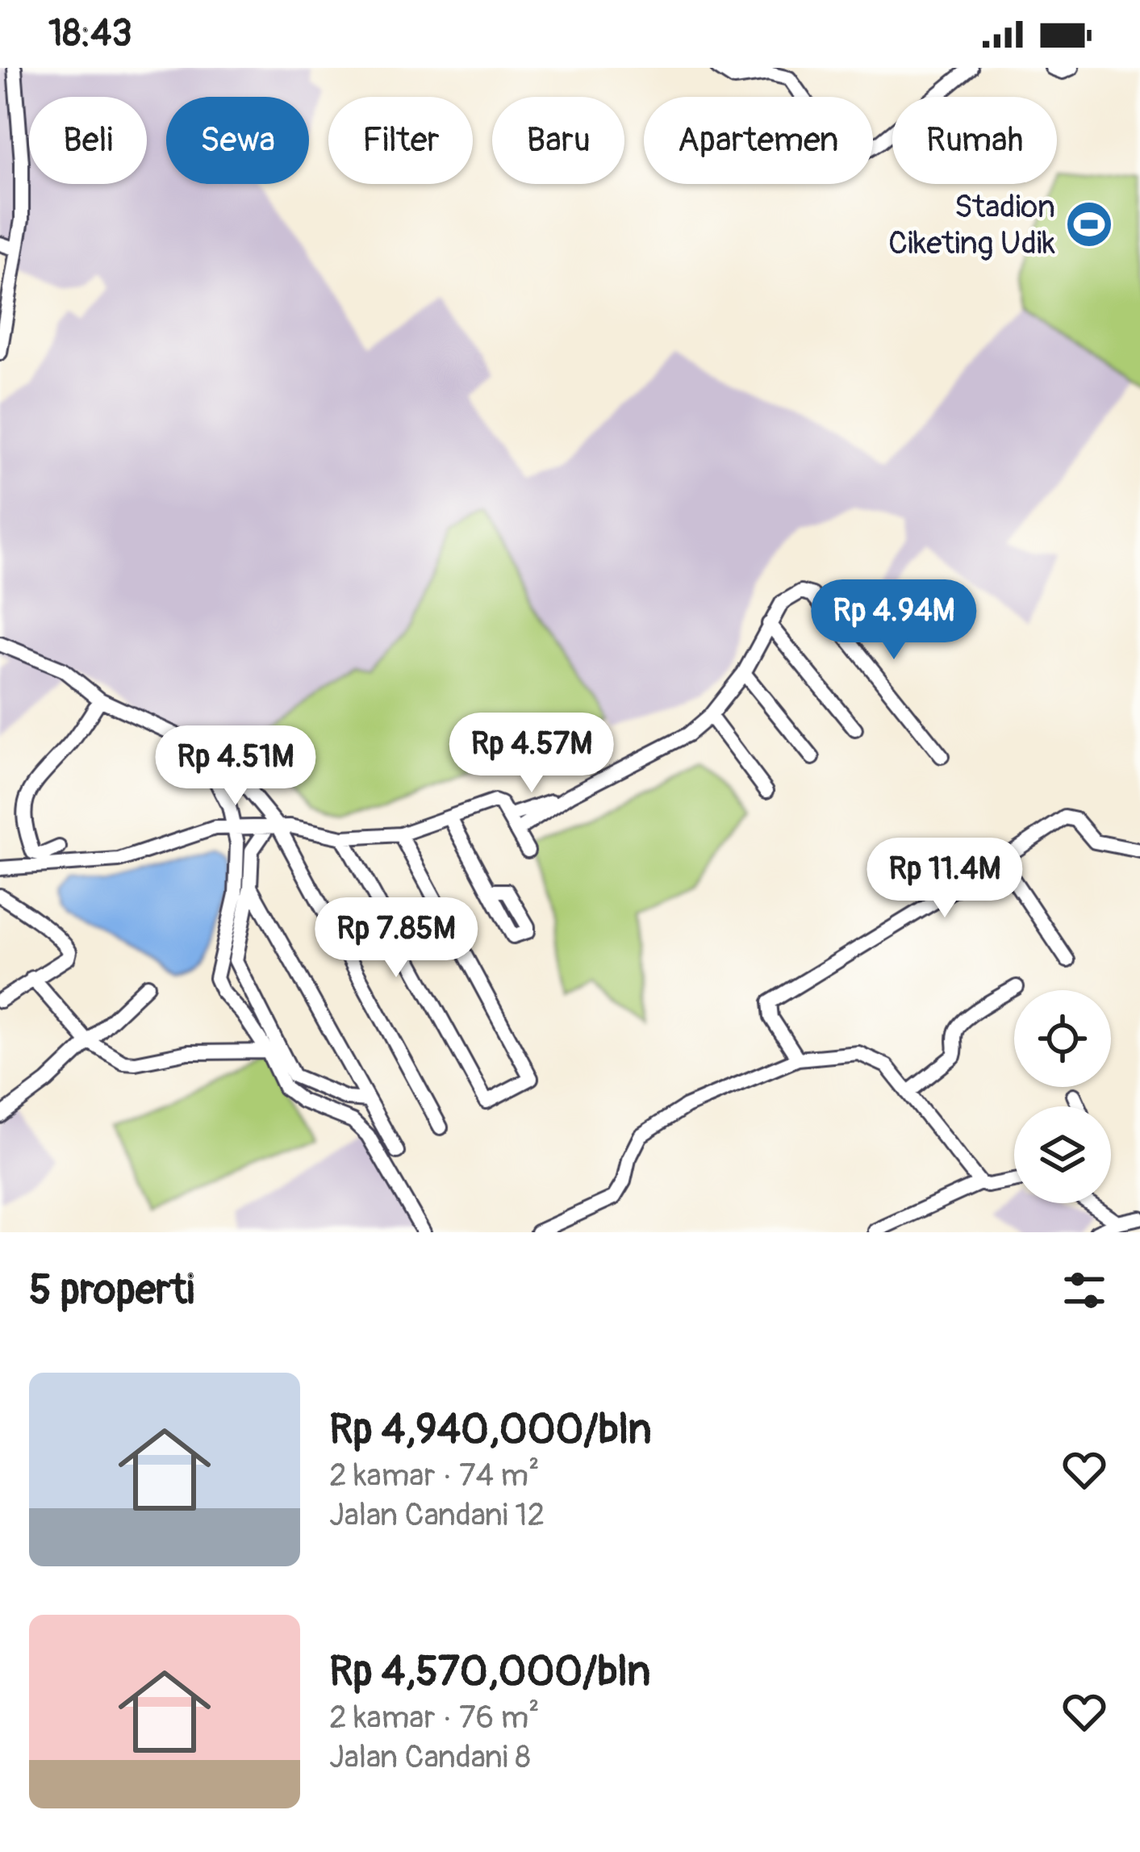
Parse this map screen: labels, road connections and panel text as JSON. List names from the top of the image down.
{
  "places": {
    "sports": ["Stadion Ciketing Udik"]
  },
  "page": {
    "status": "18:43",
    "chip": [
      "Beli",
      "Sewa",
      "Filter",
      "Baru",
      "Apartemen",
      "Rumah"
    ],
    "price": [
      "Rp 4.94M",
      "Rp 4.57M",
      "Rp 4.51M",
      "Rp 11.4M",
      "Rp 7.85M"
    ],
    "heading": "5 properti",
    "list": [
      {
        "name": "Rp 4,940,000/bln",
        "note": "2 kamar · 74 m² · Jalan Candani 12"
      },
      {
        "name": "Rp 4,570,000/bln",
        "note": "2 kamar · 76 m² · Jalan Candani 8"
      }
    ]
  }
}
